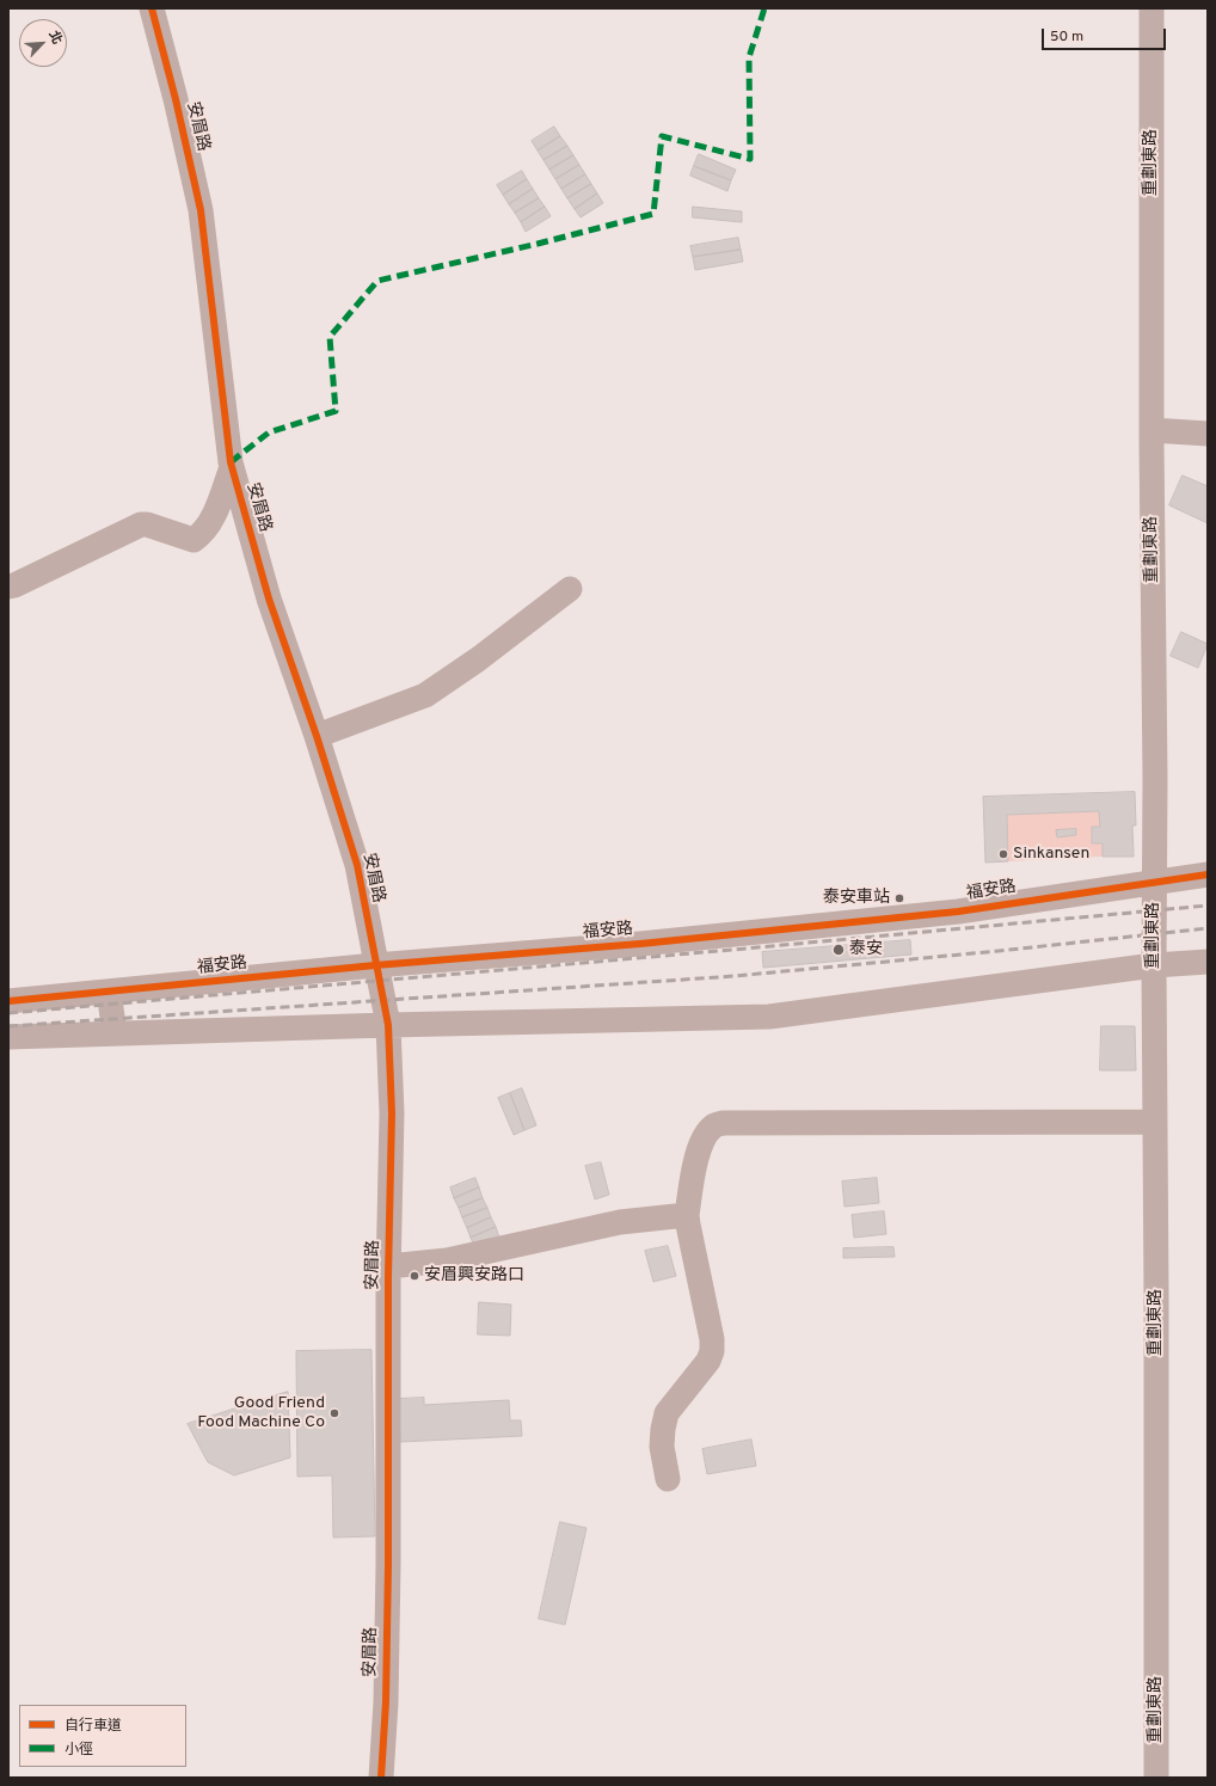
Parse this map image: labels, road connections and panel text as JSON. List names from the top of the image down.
{
  "streets": {
    "street": ["安眉路", "重劃東路", "福安路"]
  },
  "crossings": [
    ["安眉路", "福安路"],
    ["重劃東路", "福安路"]
  ],
  "places": [
    "Sinkansen",
    "泰安車站",
    "泰安",
    "安眉興安路口",
    "Good Friend Food Machine Co"
  ],
  "legend": ["自行車道", "小徑"],
  "scale_bar": "50 m",
  "north": "top right"
}
